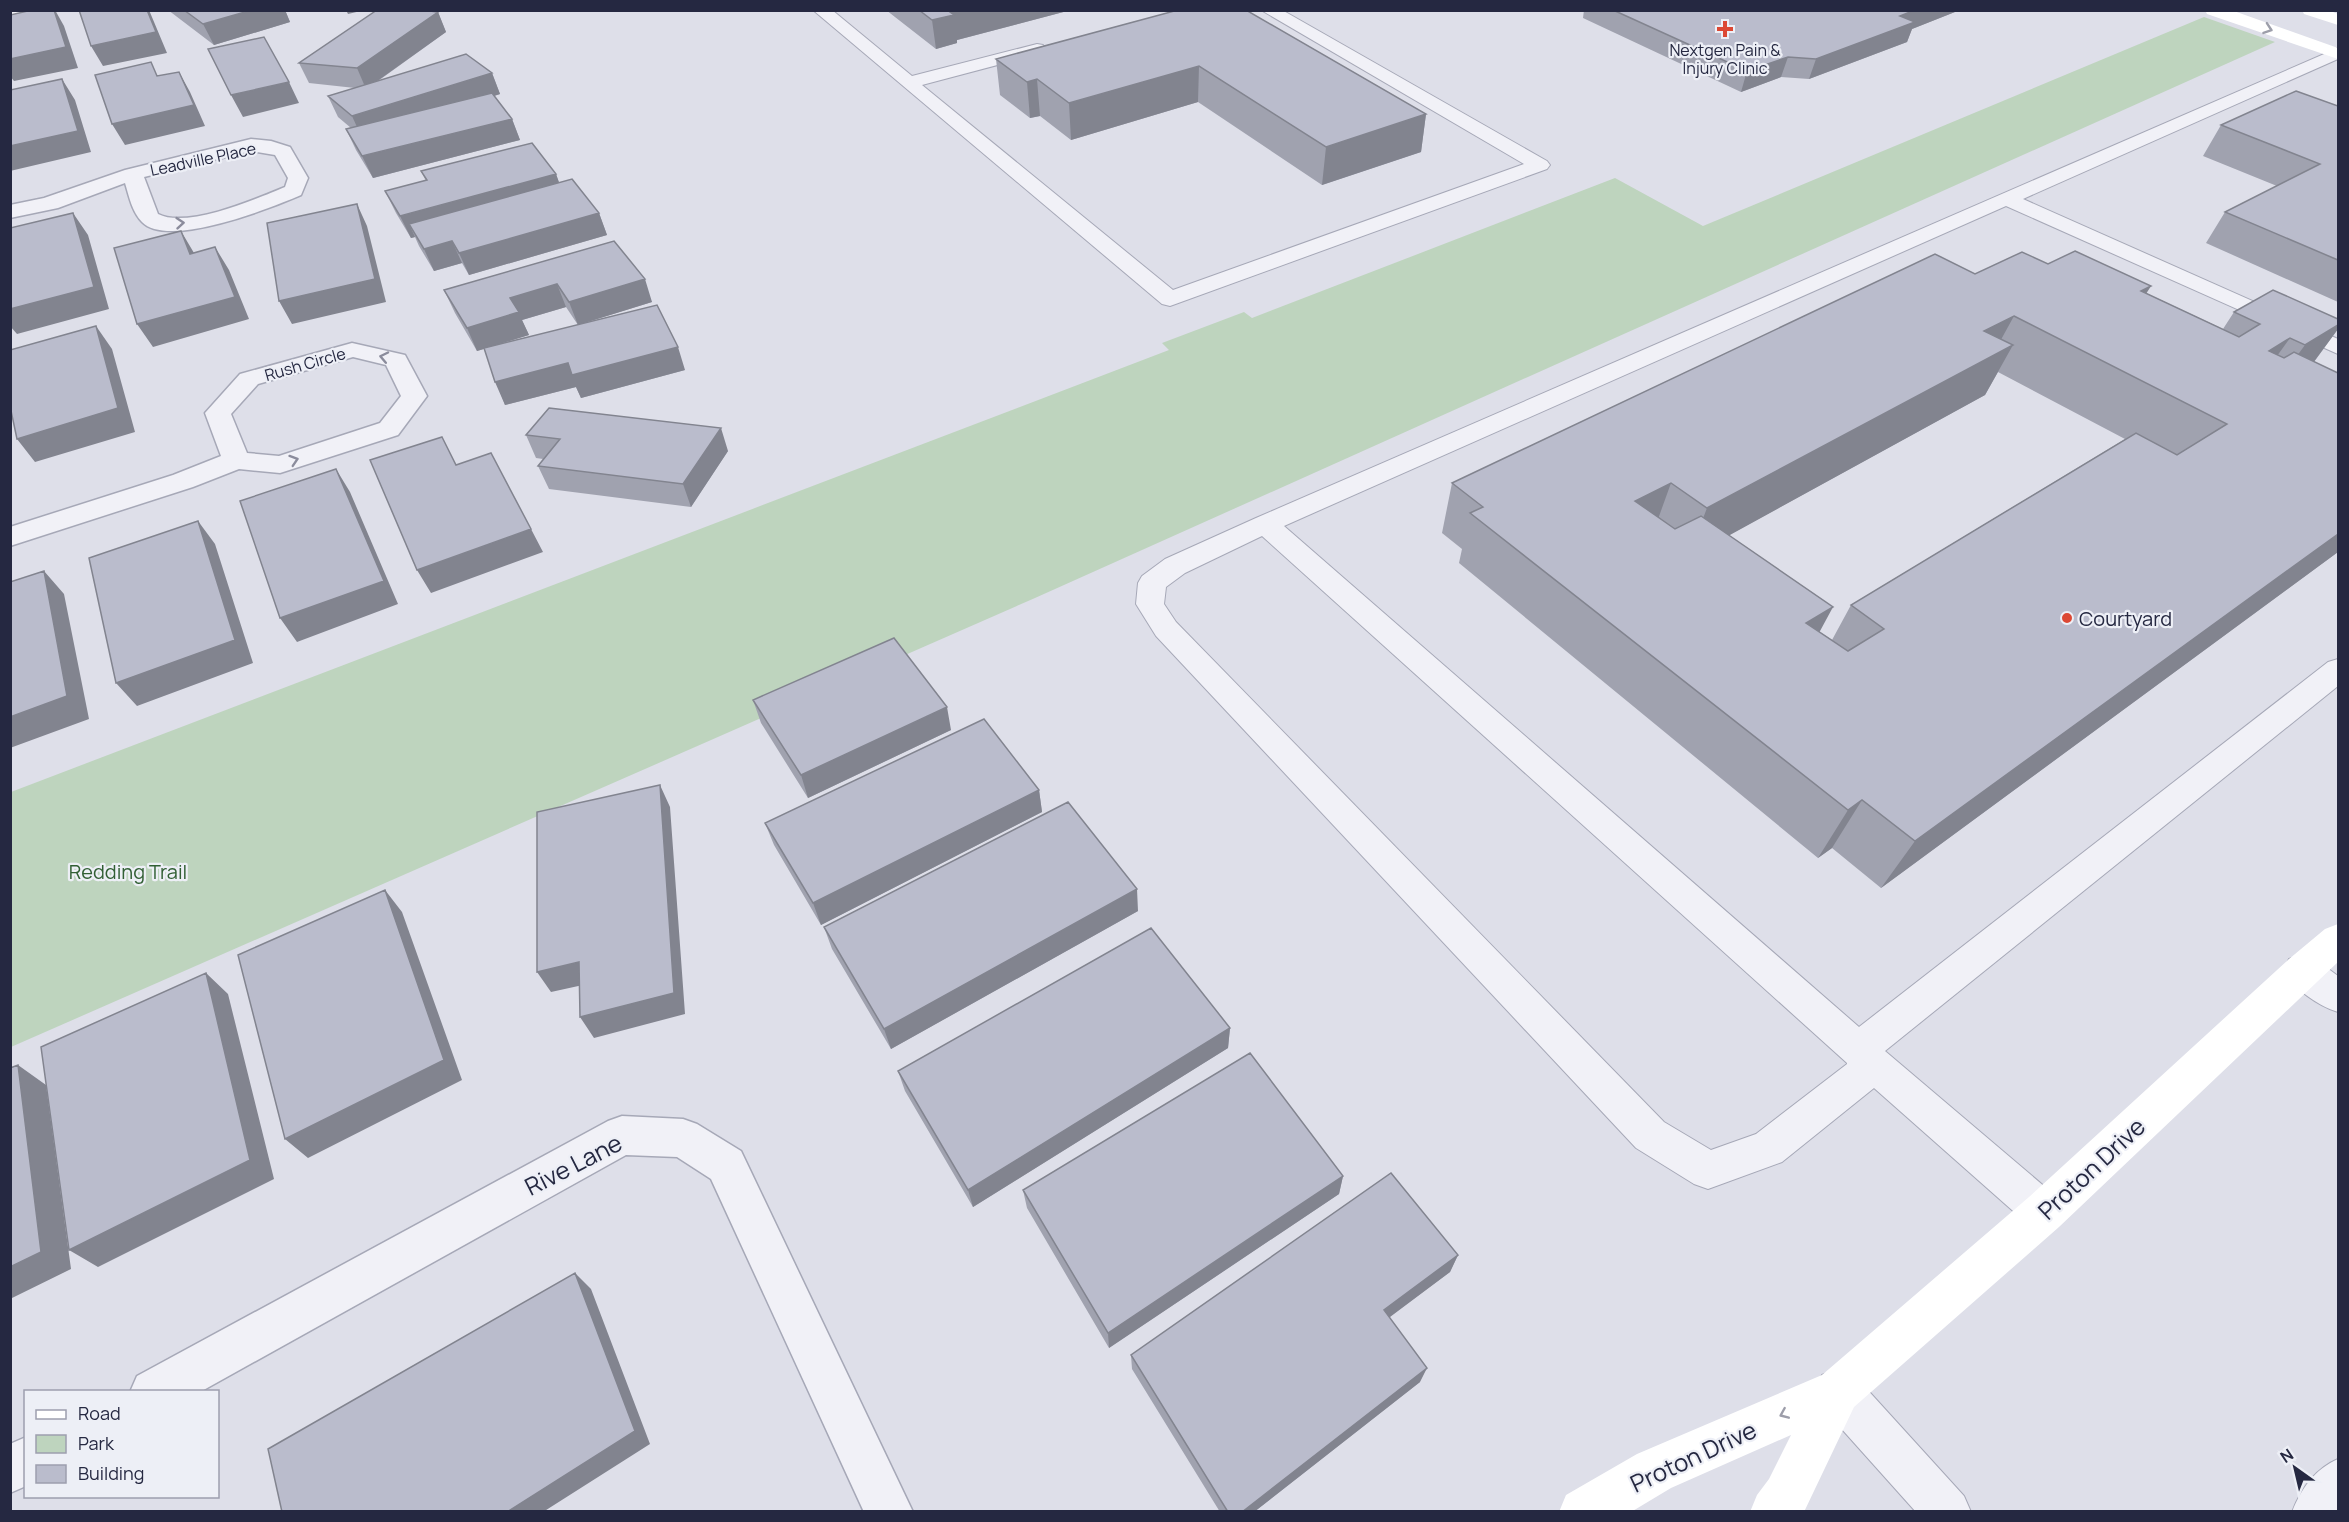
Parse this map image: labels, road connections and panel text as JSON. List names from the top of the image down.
{
  "streets": {
    "street": [
      "Leadville Place",
      "Rush Circle",
      "Rive Lane",
      "Proton Drive"
    ]
  },
  "parks": ["Redding Trail"],
  "places": {
    "health": ["Nextgen Pain & Injury Clinic"],
    "other": ["Courtyard"]
  },
  "legend": ["Road", "Park", "Building"],
  "north": "top left"
}
